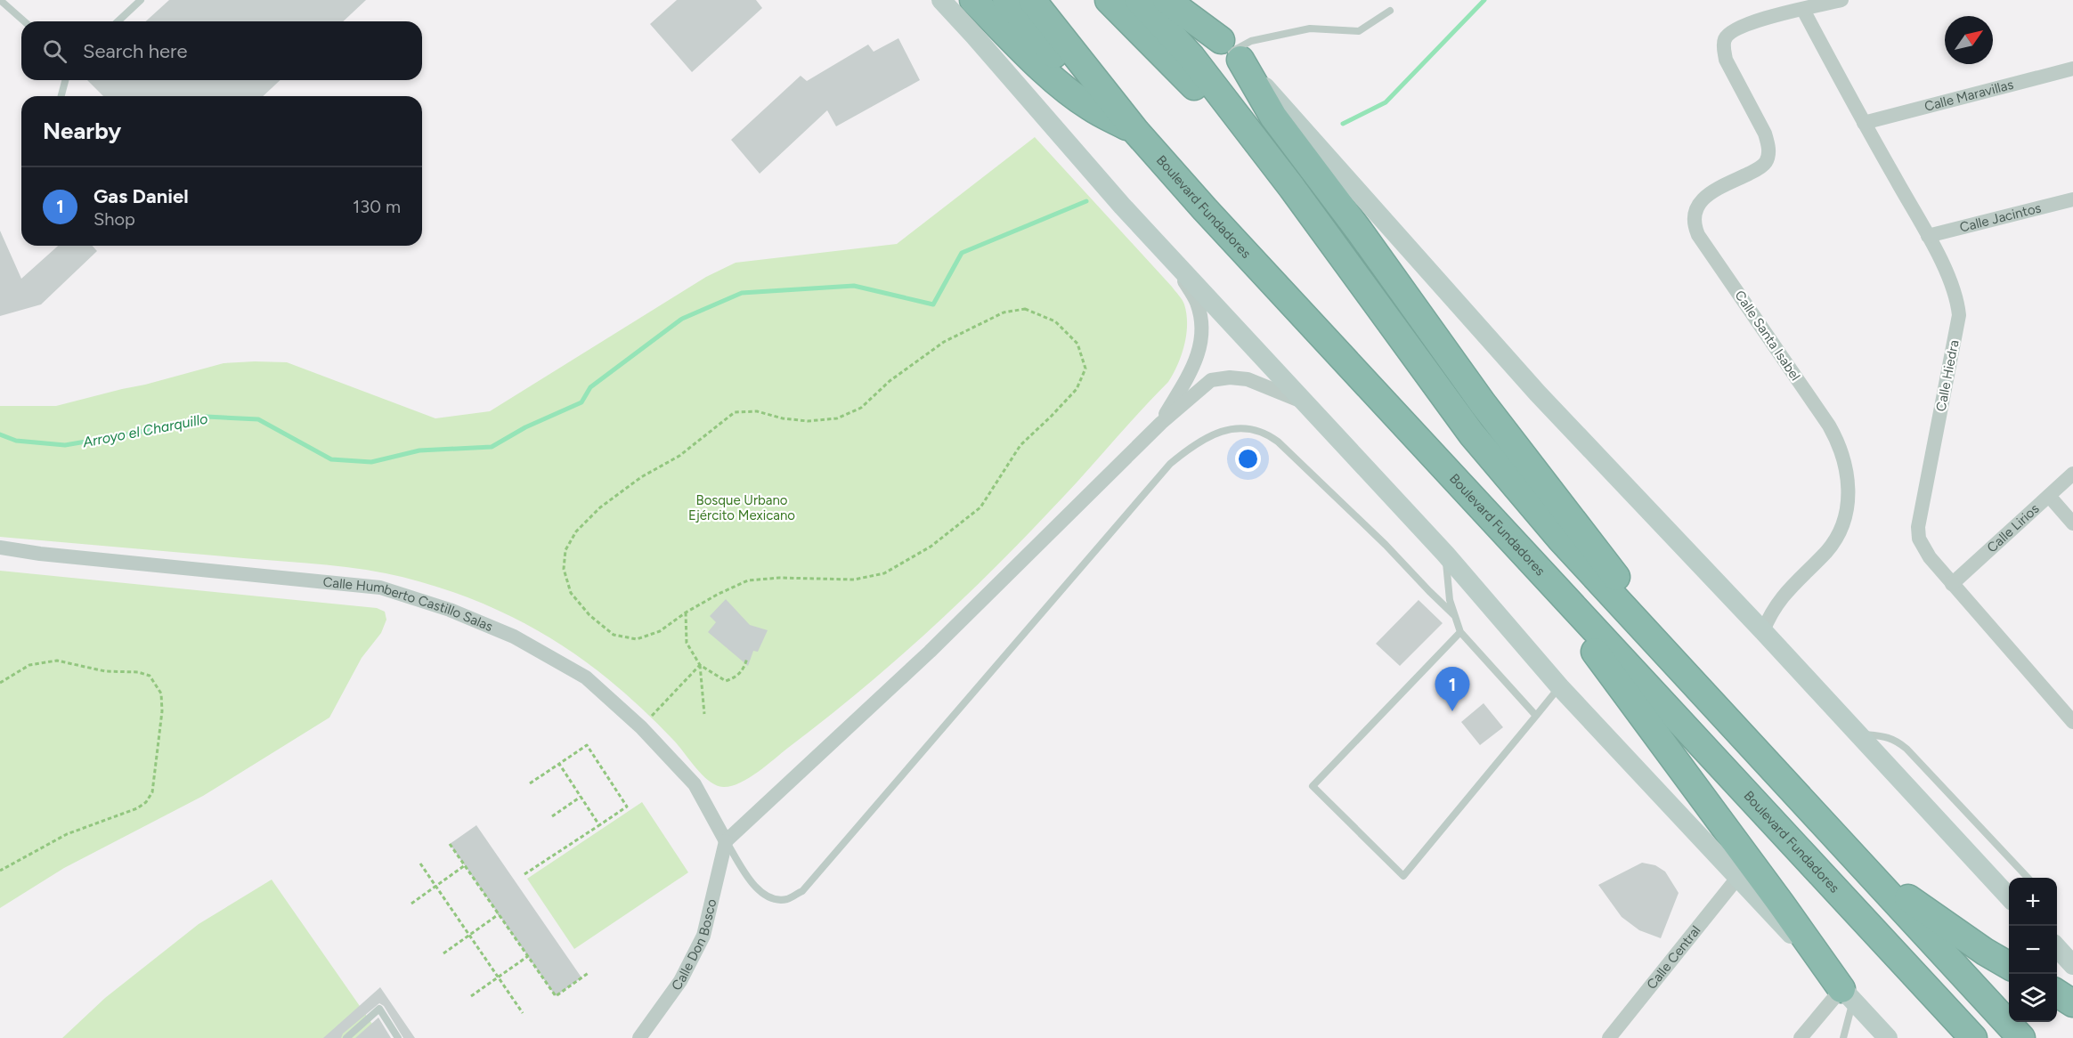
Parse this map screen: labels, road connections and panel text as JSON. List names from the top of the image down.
{
  "streets": {
    "highway": ["Boulevard Fundadores"],
    "street": [
      "Calle Maravillas",
      "Calle Jacintos",
      "Calle Santa Isabel",
      "Calle Hiedra",
      "Calle Lirios",
      "Calle Humberto Castillo Salas",
      "Calle Don Bosco",
      "Calle Central"
    ]
  },
  "crossings": [
    ["Calle Maravillas", "Calle Hiedra"],
    ["Calle Jacintos", "Calle Hiedra"],
    ["Calle Santa Isabel", "Calle Hiedra"],
    ["Calle Hiedra", "Calle Lirios"],
    ["Calle Humberto Castillo Salas", "Calle Don Bosco"]
  ],
  "water": ["Arroyo el Charquillo"],
  "parks": ["Bosque Urbano Ejército Mexicano"],
  "north": "top right",
  "page": {
    "search": "Search here",
    "heading": "Nearby",
    "list": [
      {
        "mark": "1",
        "name": "Gas Daniel",
        "note": "Shop",
        "value": "130 m"
      }
    ],
    "pins": "1",
    "map_buttons": ["+", "−"]
  }
}
